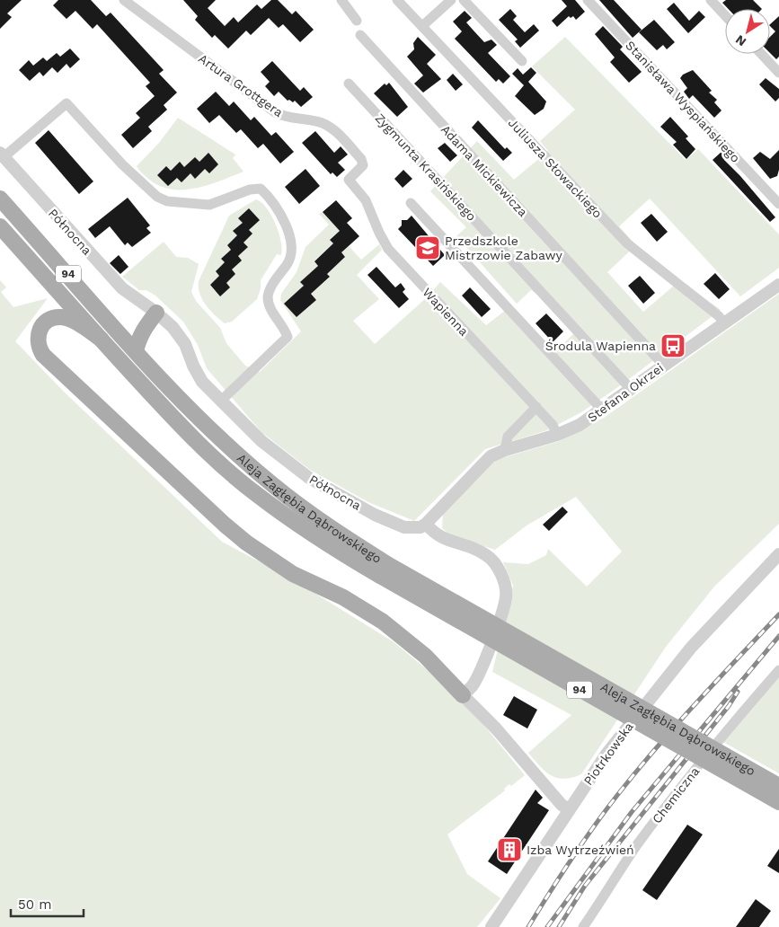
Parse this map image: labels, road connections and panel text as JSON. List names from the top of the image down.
{
  "streets": {
    "main road": ["94", "Aleja Zagłębia Dąbrowskiego"],
    "street": [
      "Artura Grottgera",
      "Stanisława Wyspiańskiego",
      "Zygmunta Krasińskiego",
      "Juliusza Słowackiego",
      "Adama Mickiewicza",
      "Północna",
      "Wapienna",
      "Stefana Okrzei",
      "Piotrkowska",
      "Chemiczna"
    ]
  },
  "crossings": [
    ["Artura Grottgera", "Wapienna"],
    ["Zygmunta Krasińskiego", "Stefana Okrzei"],
    ["Juliusza Słowackiego", "Stefana Okrzei"],
    ["Adama Mickiewicza", "Stefana Okrzei"],
    ["Północna", "Stefana Okrzei"],
    ["Wapienna", "Stefana Okrzei"]
  ],
  "places": {
    "school or university": ["Przedszkole Mistrzowie Zabawy"],
    "bus stop": ["Środula Wapienna"],
    "building": ["Izba Wytrzeźwień"]
  },
  "scale_bar": "50 m",
  "north": "bottom left"
}
